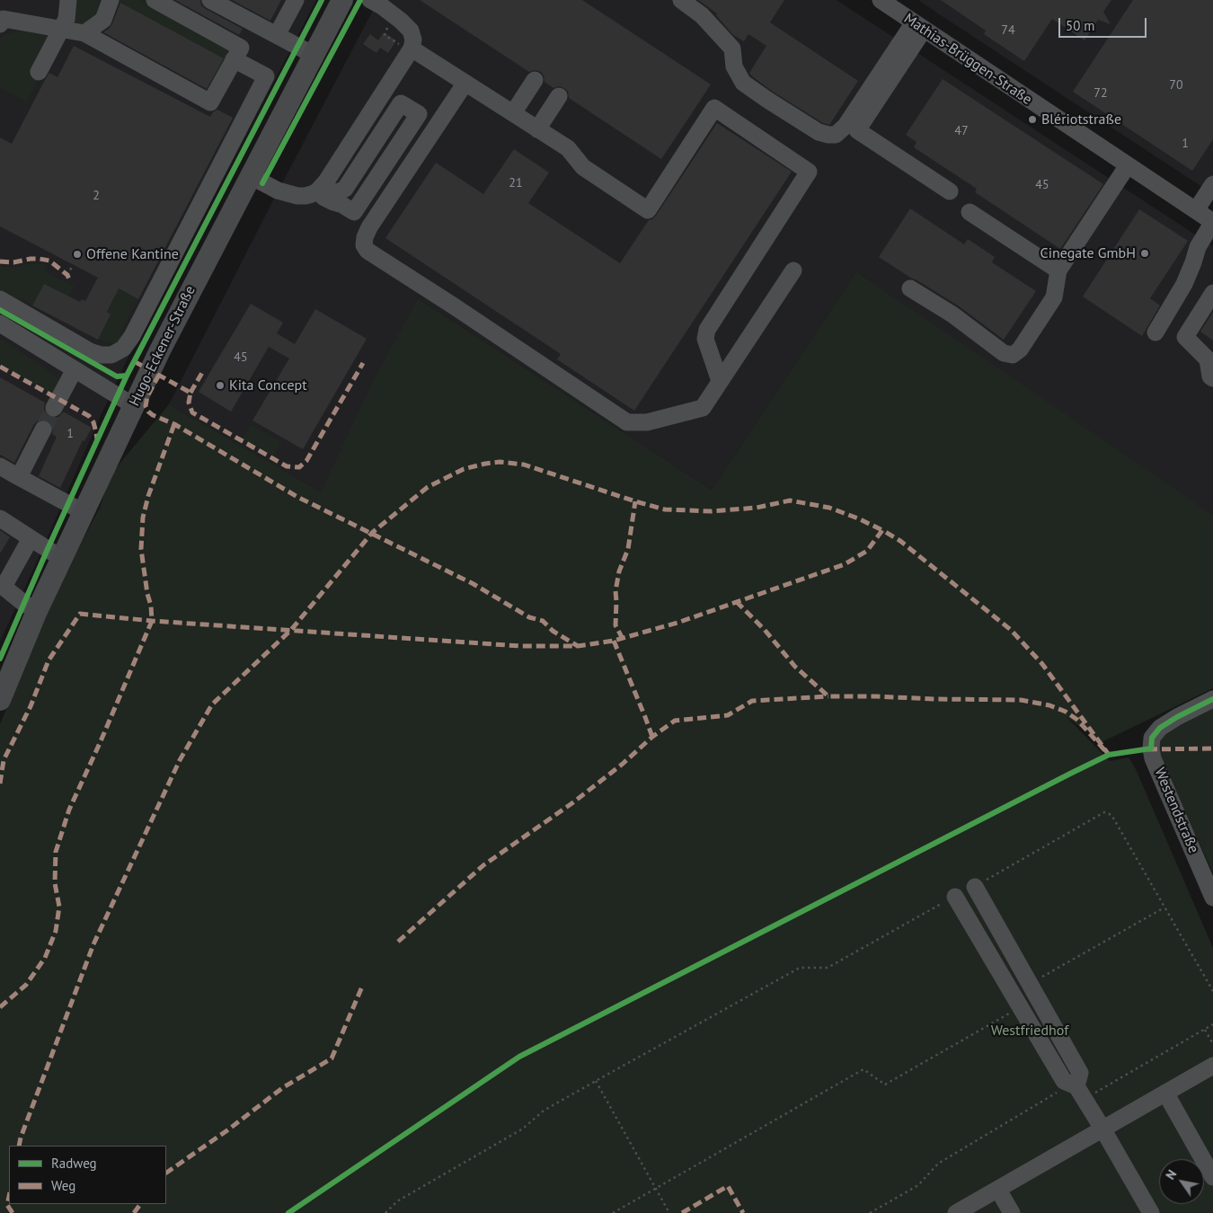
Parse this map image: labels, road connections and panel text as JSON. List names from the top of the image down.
{
  "streets": {
    "main road": ["Hugo-Eckener-Straße"],
    "street": ["Mathias-Brüggen-Straße", "Westendstraße"]
  },
  "parks": ["Westfriedhof"],
  "places": [
    "Blériotstraße",
    "Cinegate GmbH",
    "Offene Kantine",
    "Kita Concept"
  ],
  "house_numbers": [
    "74",
    "70",
    "72",
    "47",
    "1",
    "21",
    "45",
    "2",
    "45",
    "1"
  ],
  "legend": ["Radweg", "Weg"],
  "scale_bar": "50 m",
  "north": "top left"
}
